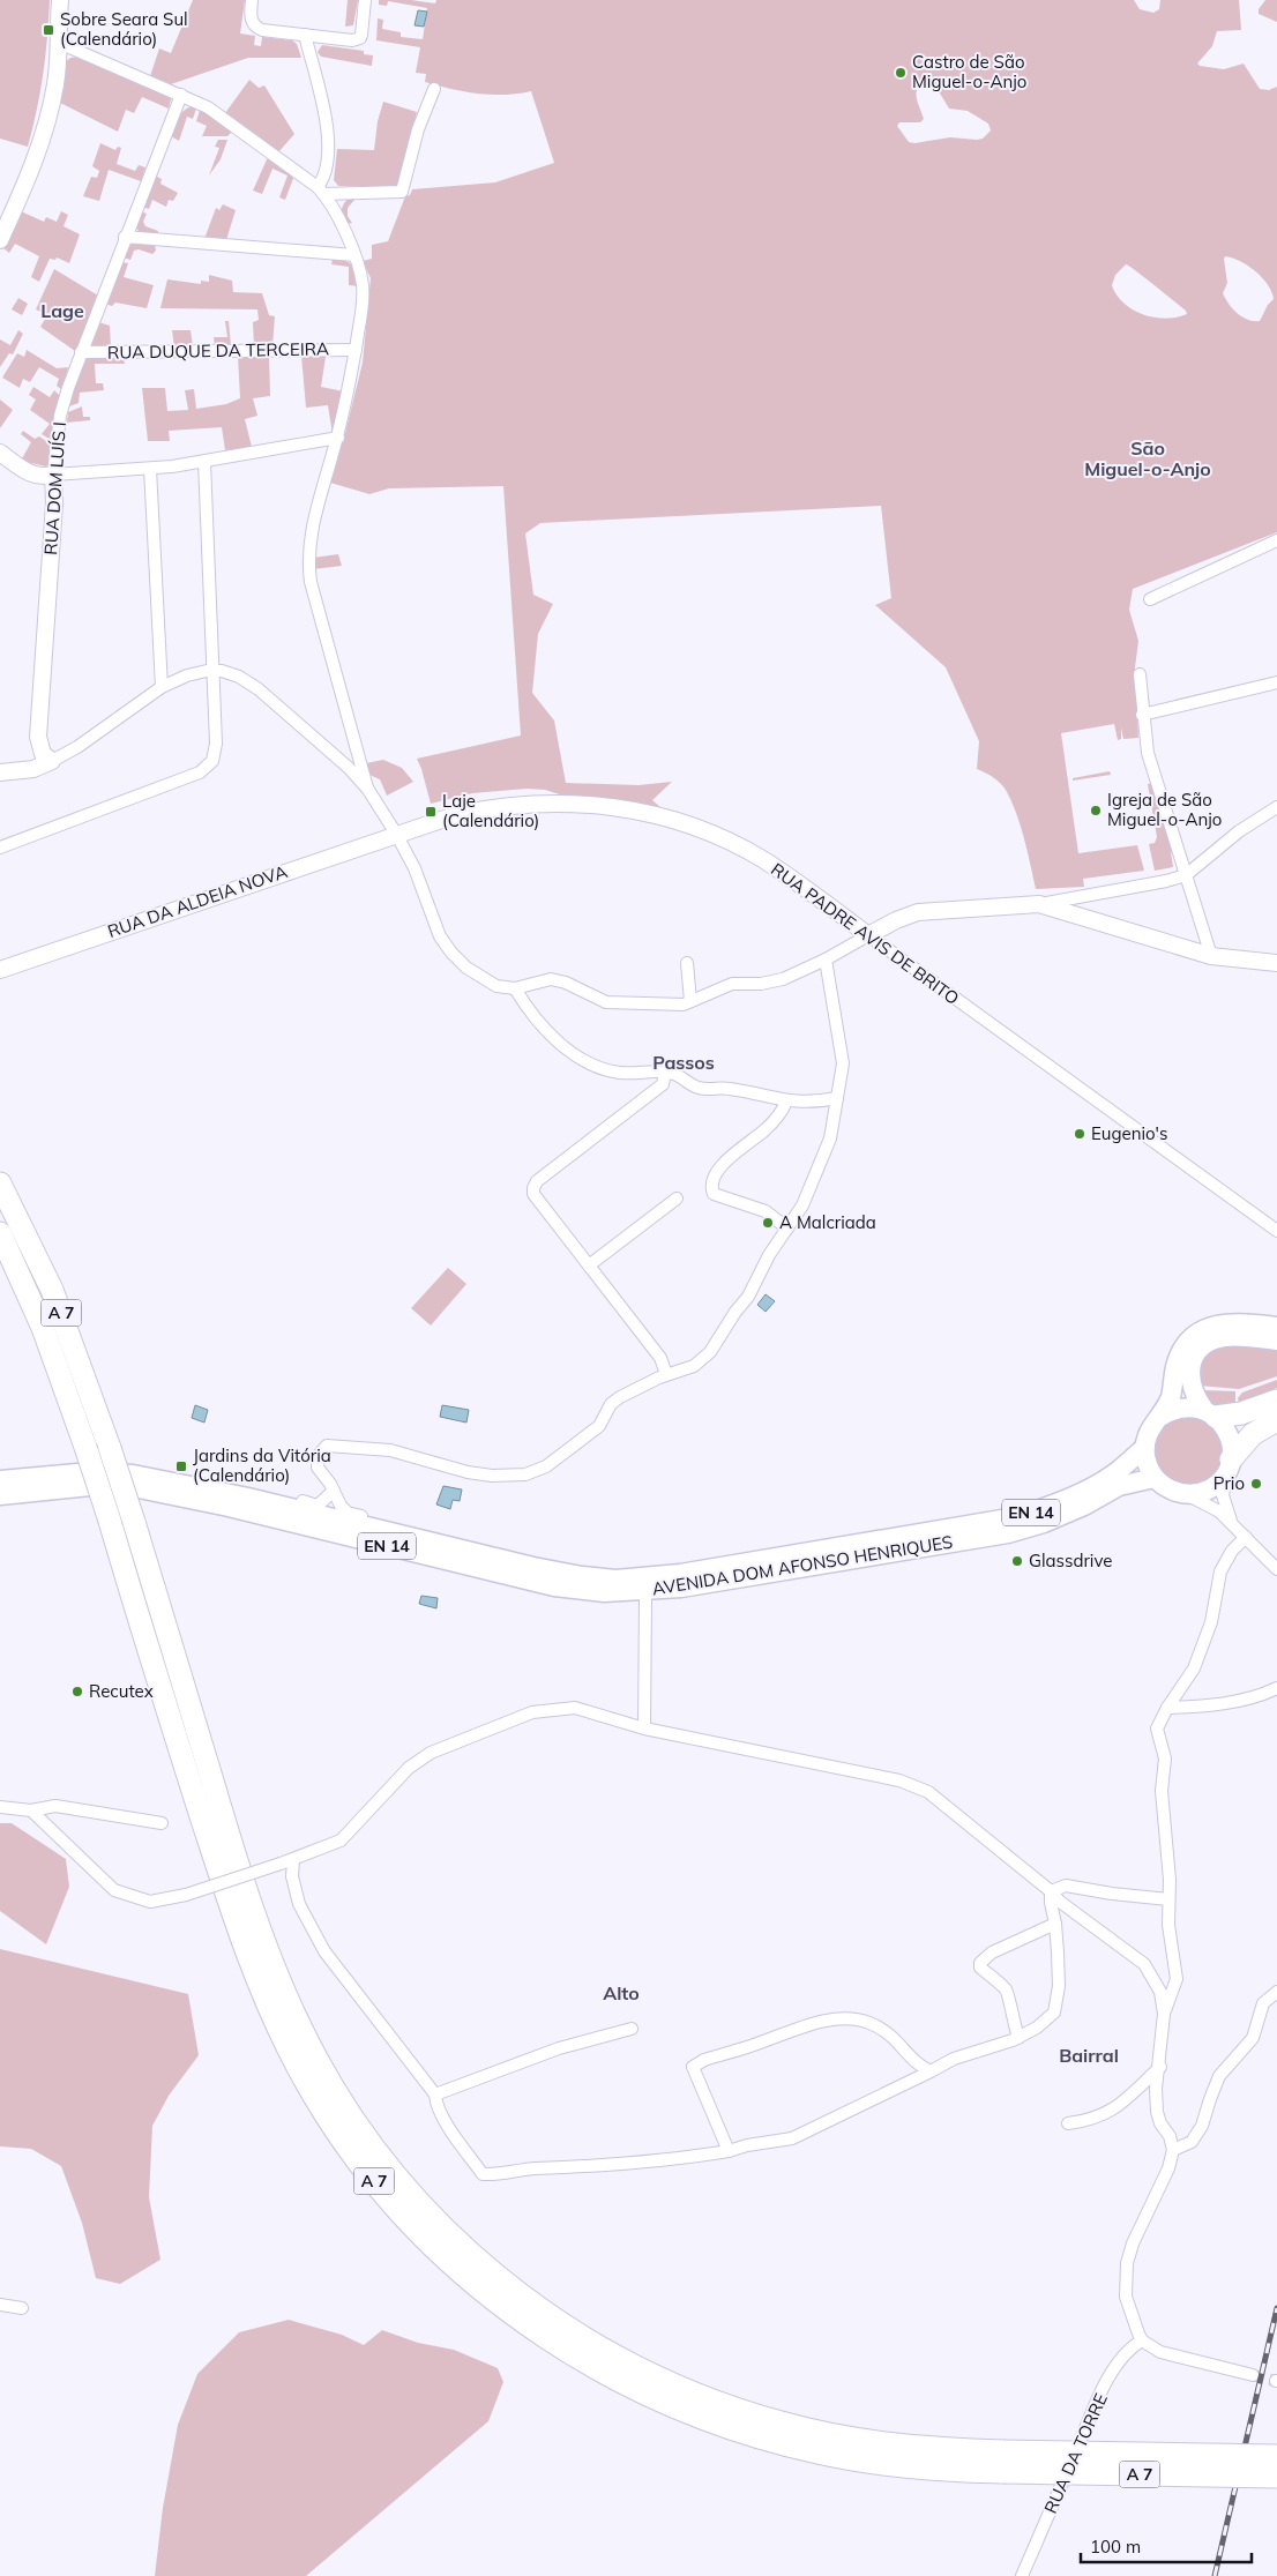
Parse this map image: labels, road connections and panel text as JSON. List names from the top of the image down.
{
  "streets": {
    "highway": ["A 7"],
    "main road": ["EN 14", "AVENIDA DOM AFONSO HENRIQUES"],
    "street": [
      "RUA DUQUE DA TERCEIRA",
      "RUA DOM LUÍS I",
      "RUA DA ALDEIA NOVA",
      "RUA PADRE AVIS DE BRITO",
      "RUA DA TORRE"
    ]
  },
  "crossings": [
    ["RUA DUQUE DA TERCEIRA", "RUA DOM LUÍS I"],
    ["RUA DA ALDEIA NOVA", "RUA PADRE AVIS DE BRITO"]
  ],
  "districts": [
    "Lage",
    "São Miguel-o-Anjo",
    "Passos",
    "Alto",
    "Bairral"
  ],
  "places": {
    "transit": ["Sobre Seara Sul (Calendário)", "Laje (Calendário)", "Jardins da Vitória (Calendário)"],
    "other": [
      "Castro de São Miguel-o-Anjo",
      "Igreja de São Miguel-o-Anjo",
      "Eugenio's",
      "A Malcriada",
      "Prio",
      "Glassdrive",
      "Recutex"
    ]
  },
  "scale_bar": "100 m"
}
